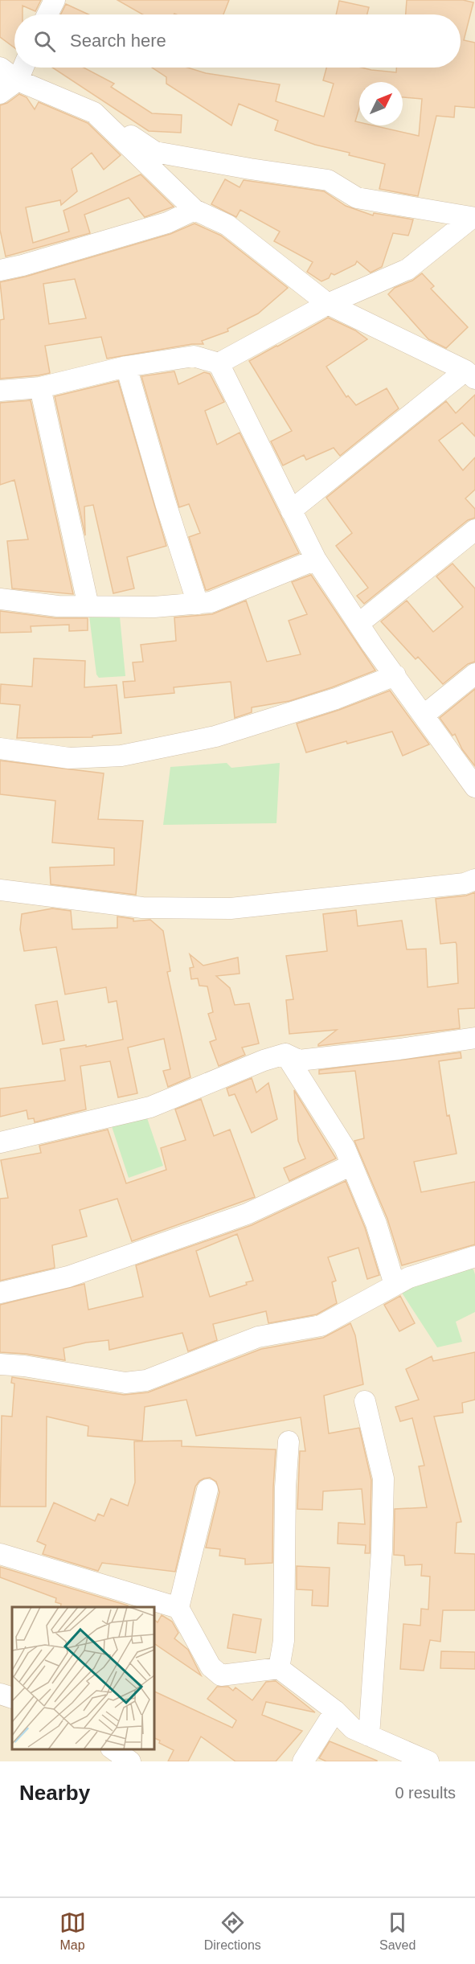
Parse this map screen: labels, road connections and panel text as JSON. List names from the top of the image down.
{
  "north": "top right",
  "page": {
    "search": "Search here",
    "heading": ["Nearby", "0 results"],
    "nav": ["Map", "Directions", "Saved"]
  }
}
